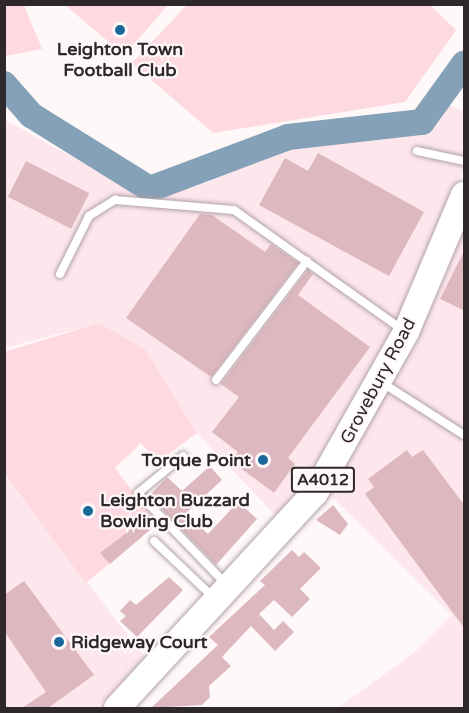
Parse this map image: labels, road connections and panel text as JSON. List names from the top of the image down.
{
  "streets": {
    "main road": ["Grovebury Road", "A4012"]
  },
  "places": [
    "Leighton Town Football Club",
    "Torque Point",
    "Leighton Buzzard Bowling Club",
    "Ridgeway Court"
  ]
}
